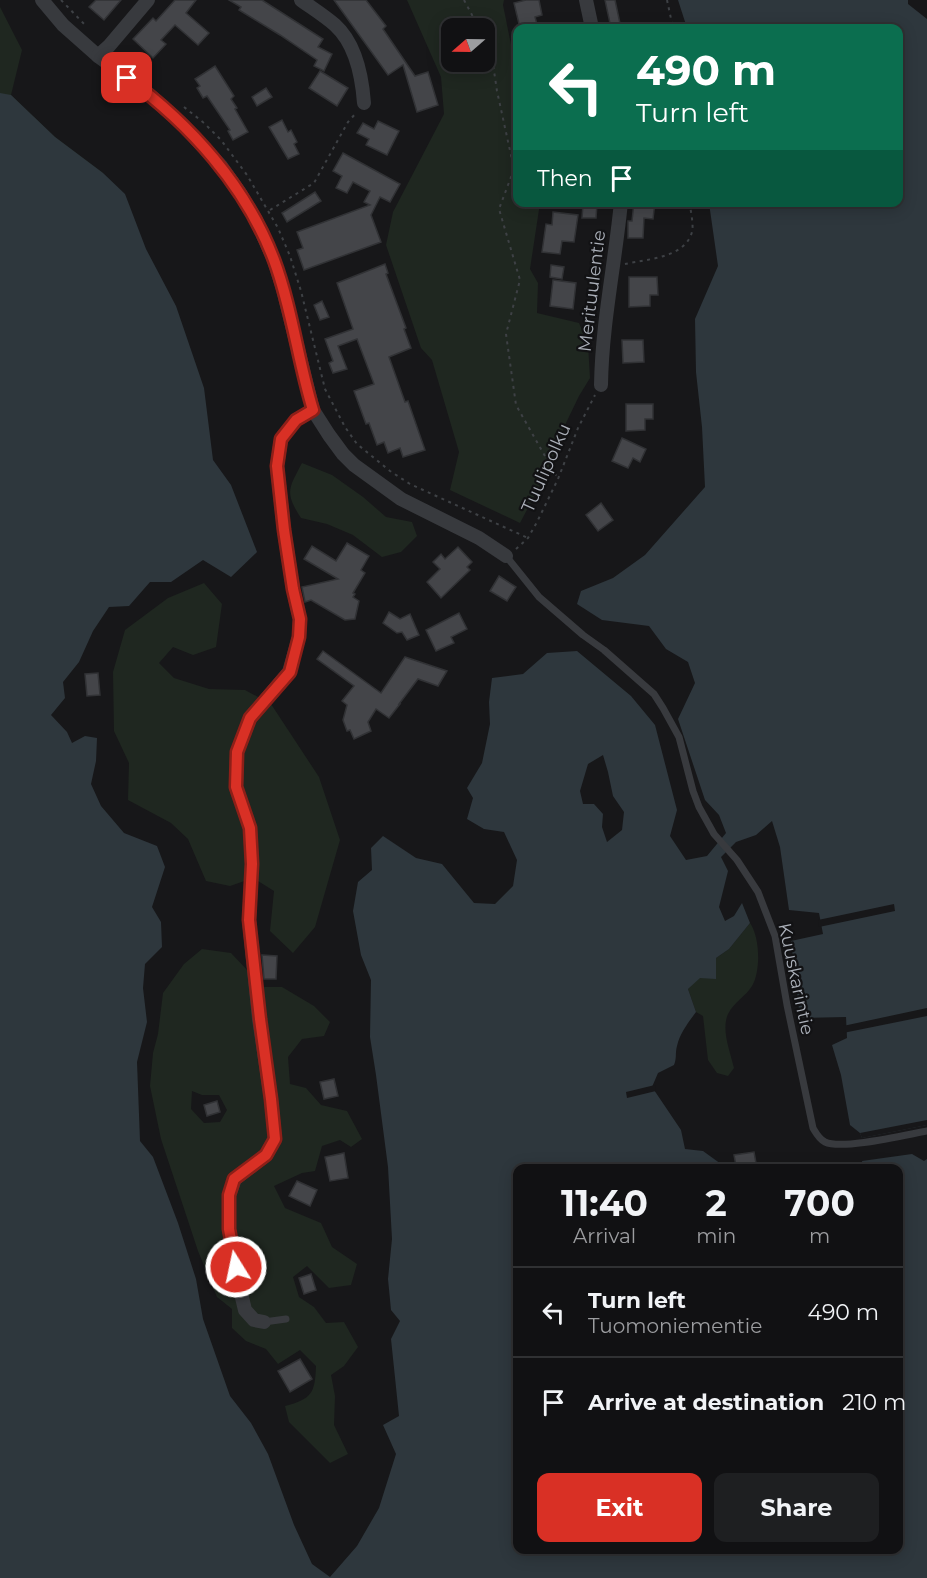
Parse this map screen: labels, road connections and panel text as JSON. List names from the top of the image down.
{
  "streets": {
    "street": ["Merituulentie"],
    "lane": ["Kuuskarintie"],
    "path": ["Tuulipolku"]
  },
  "crossings": [
    ["Merituulentie", "Tuulipolku"],
    ["Tuulipolku", "Kuuskarintie"]
  ],
  "north": "left",
  "page": {
    "turn": ["490 m", "Turn left"],
    "then": "Then",
    "eta": [
      "11:40",
      "Arrival",
      "2",
      "min",
      "700",
      "m"
    ],
    "list": [
      {
        "name": "Turn left",
        "note": "Tuomoniementie",
        "value": "490 m"
      },
      {
        "name": "Arrive at destination",
        "value": "210 m"
      }
    ],
    "buttons": ["Exit", "Share"]
  }
}
